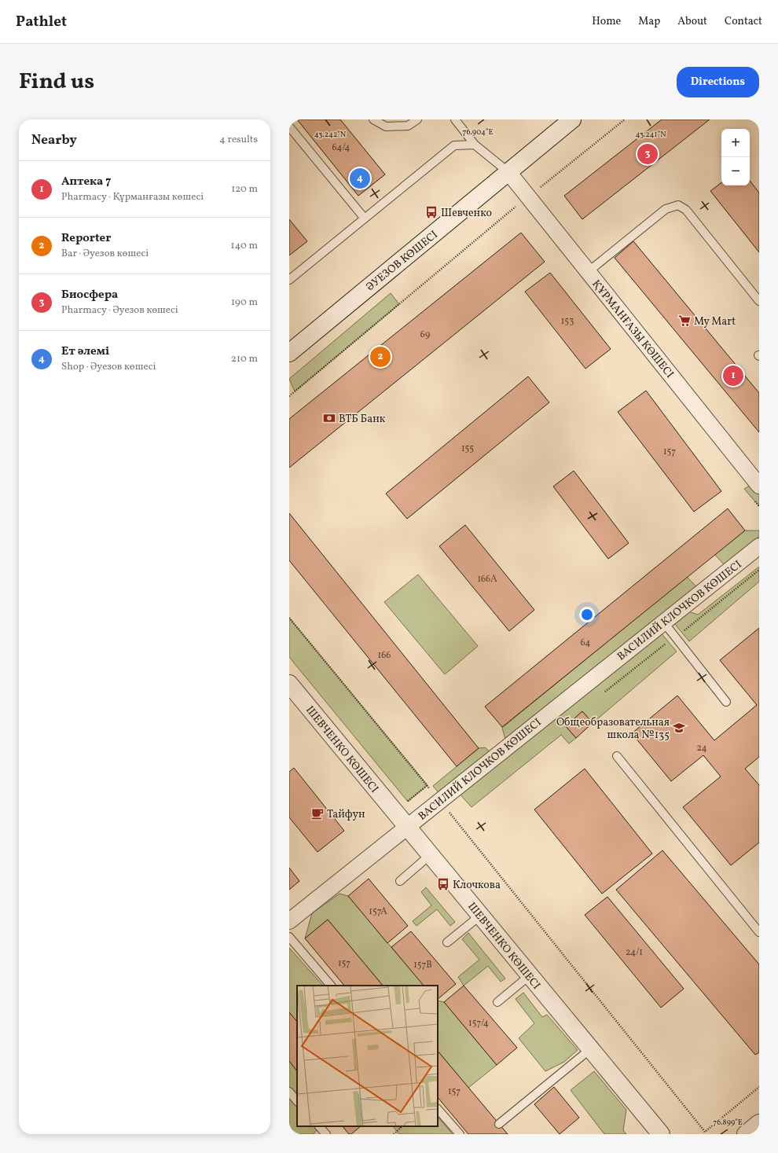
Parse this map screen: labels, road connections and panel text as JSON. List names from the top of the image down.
{
  "streets": {
    "street": [
      "ӘУЕЗОВ КӨШЕСІ",
      "ҚҰРМАНҒАЗЫ КӨШЕСІ",
      "ВАСИЛИЙ КЛОЧКОВ КӨШЕСІ",
      "ШЕВЧЕНКО КӨШЕСІ"
    ]
  },
  "crossings": [
    ["ӘУЕЗОВ КӨШЕСІ", "ҚҰРМАНҒАЗЫ КӨШЕСІ"],
    ["ВАСИЛИЙ КЛОЧКОВ КӨШЕСІ", "ШЕВЧЕНКО КӨШЕСІ"]
  ],
  "places": {
    "bus stop": ["Шевченко", "Клочкова"],
    "supermarket": ["My Mart"],
    "bank": ["ВТБ Банк"],
    "school or university": ["Общеобразовательная школа №135"],
    "cafe": ["Тайфун"]
  },
  "house_numbers": [
    "64/4",
    "153",
    "69",
    "155",
    "157",
    "166А",
    "64",
    "166",
    "24",
    "157А",
    "24/1",
    "157",
    "157В",
    "157/4",
    "157"
  ],
  "page": {
    "header": "Pathlet",
    "nav": [
      "Home",
      "Map",
      "About",
      "Contact"
    ],
    "title": "Find us",
    "buttons": "Directions",
    "heading": ["Nearby", "4 results"],
    "map_buttons": ["+", "−"],
    "pins": [
      "3",
      "4",
      "2",
      "1"
    ],
    "list": [
      {
        "mark": "1",
        "name": "Аптека 7",
        "note": "Pharmacy · Құрманғазы көшесі",
        "value": "120 m"
      },
      {
        "mark": "2",
        "name": "Reporter",
        "note": "Bar · Әуезов көшесі",
        "value": "140 m"
      },
      {
        "mark": "3",
        "name": "Биосфера",
        "note": "Pharmacy · Әуезов көшесі",
        "value": "190 m"
      },
      {
        "mark": "4",
        "name": "Ет әлемі",
        "note": "Shop · Әуезов көшесі",
        "value": "210 m"
      }
    ]
  },
  "coordinates": [
    "76.904°E",
    "43.242°N",
    "43.241°N",
    "76.899°E"
  ]
}
